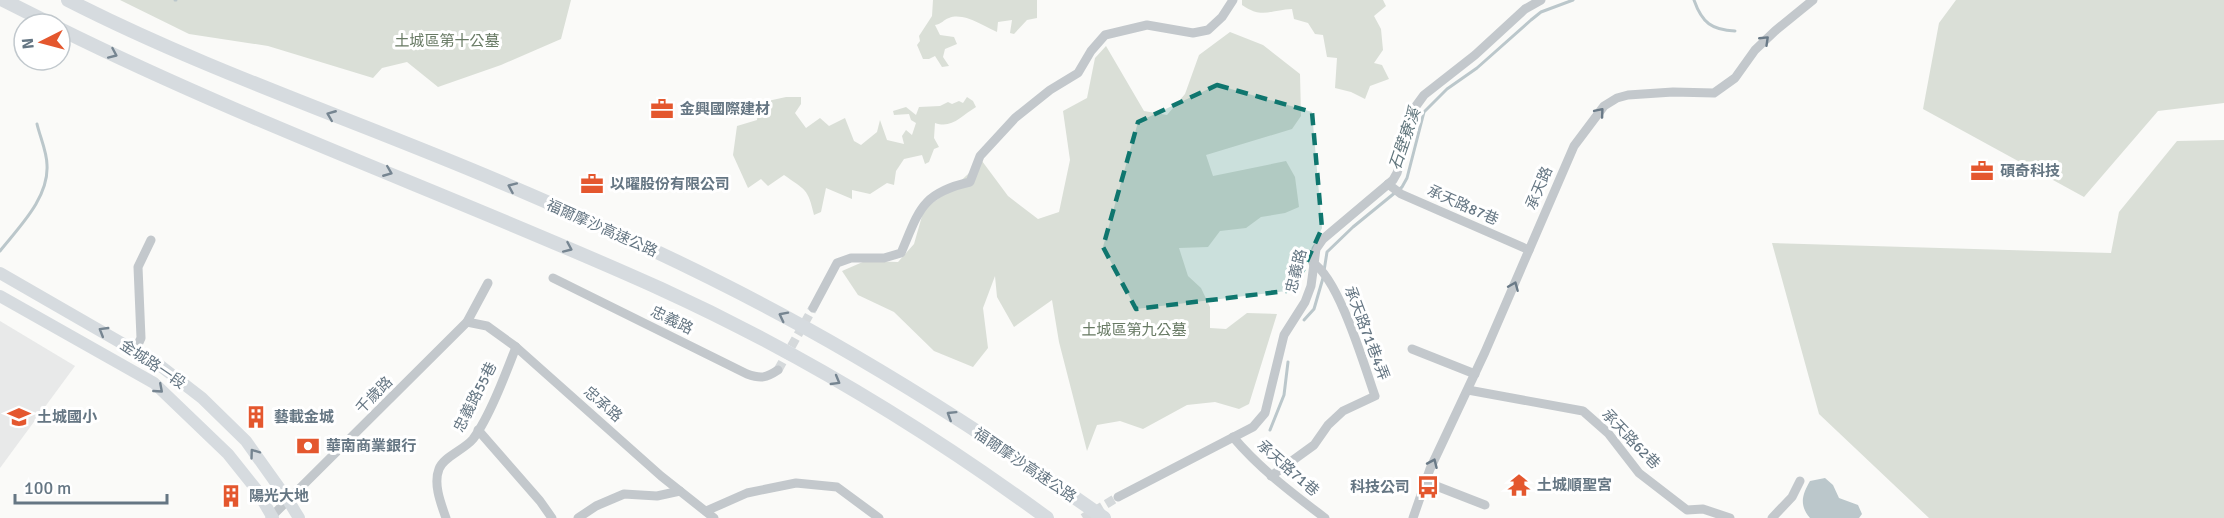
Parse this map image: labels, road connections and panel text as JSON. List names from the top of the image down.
{
  "streets": {
    "highway": ["福爾摩沙高速公路"],
    "main road": ["金城路一段"],
    "street": [
      "承天路",
      "承天路87巷",
      "忠義路",
      "承天路71巷4弄",
      "千歲路",
      "忠義路55巷",
      "忠承路",
      "承天路62巷",
      "承天路71巷"
    ]
  },
  "crossings": [
    ["承天路", "承天路87巷"],
    ["承天路", "承天路62巷"],
    ["承天路87巷", "忠義路"],
    ["忠義路", "承天路71巷4弄"],
    ["忠義路", "承天路71巷"],
    ["承天路71巷4弄", "承天路71巷"],
    ["金城路一段", "千歲路"],
    ["千歲路", "忠承路"],
    ["忠義路55巷", "忠承路"]
  ],
  "one_way": ["承天路"],
  "water": ["石壁寮溪"],
  "parks": ["土城區第十公墓", "土城區第九公墓"],
  "places": {
    "office": ["金興國際建材", "碩奇科技", "以曜股份有限公司"],
    "school or university": ["土城國小"],
    "building": ["藝載金城", "陽光大地"],
    "bank": ["華南商業銀行"],
    "temple": ["土城順聖宮"],
    "bus stop": ["科技公司"]
  },
  "scale_bar": "100 m",
  "north": "left"
}
